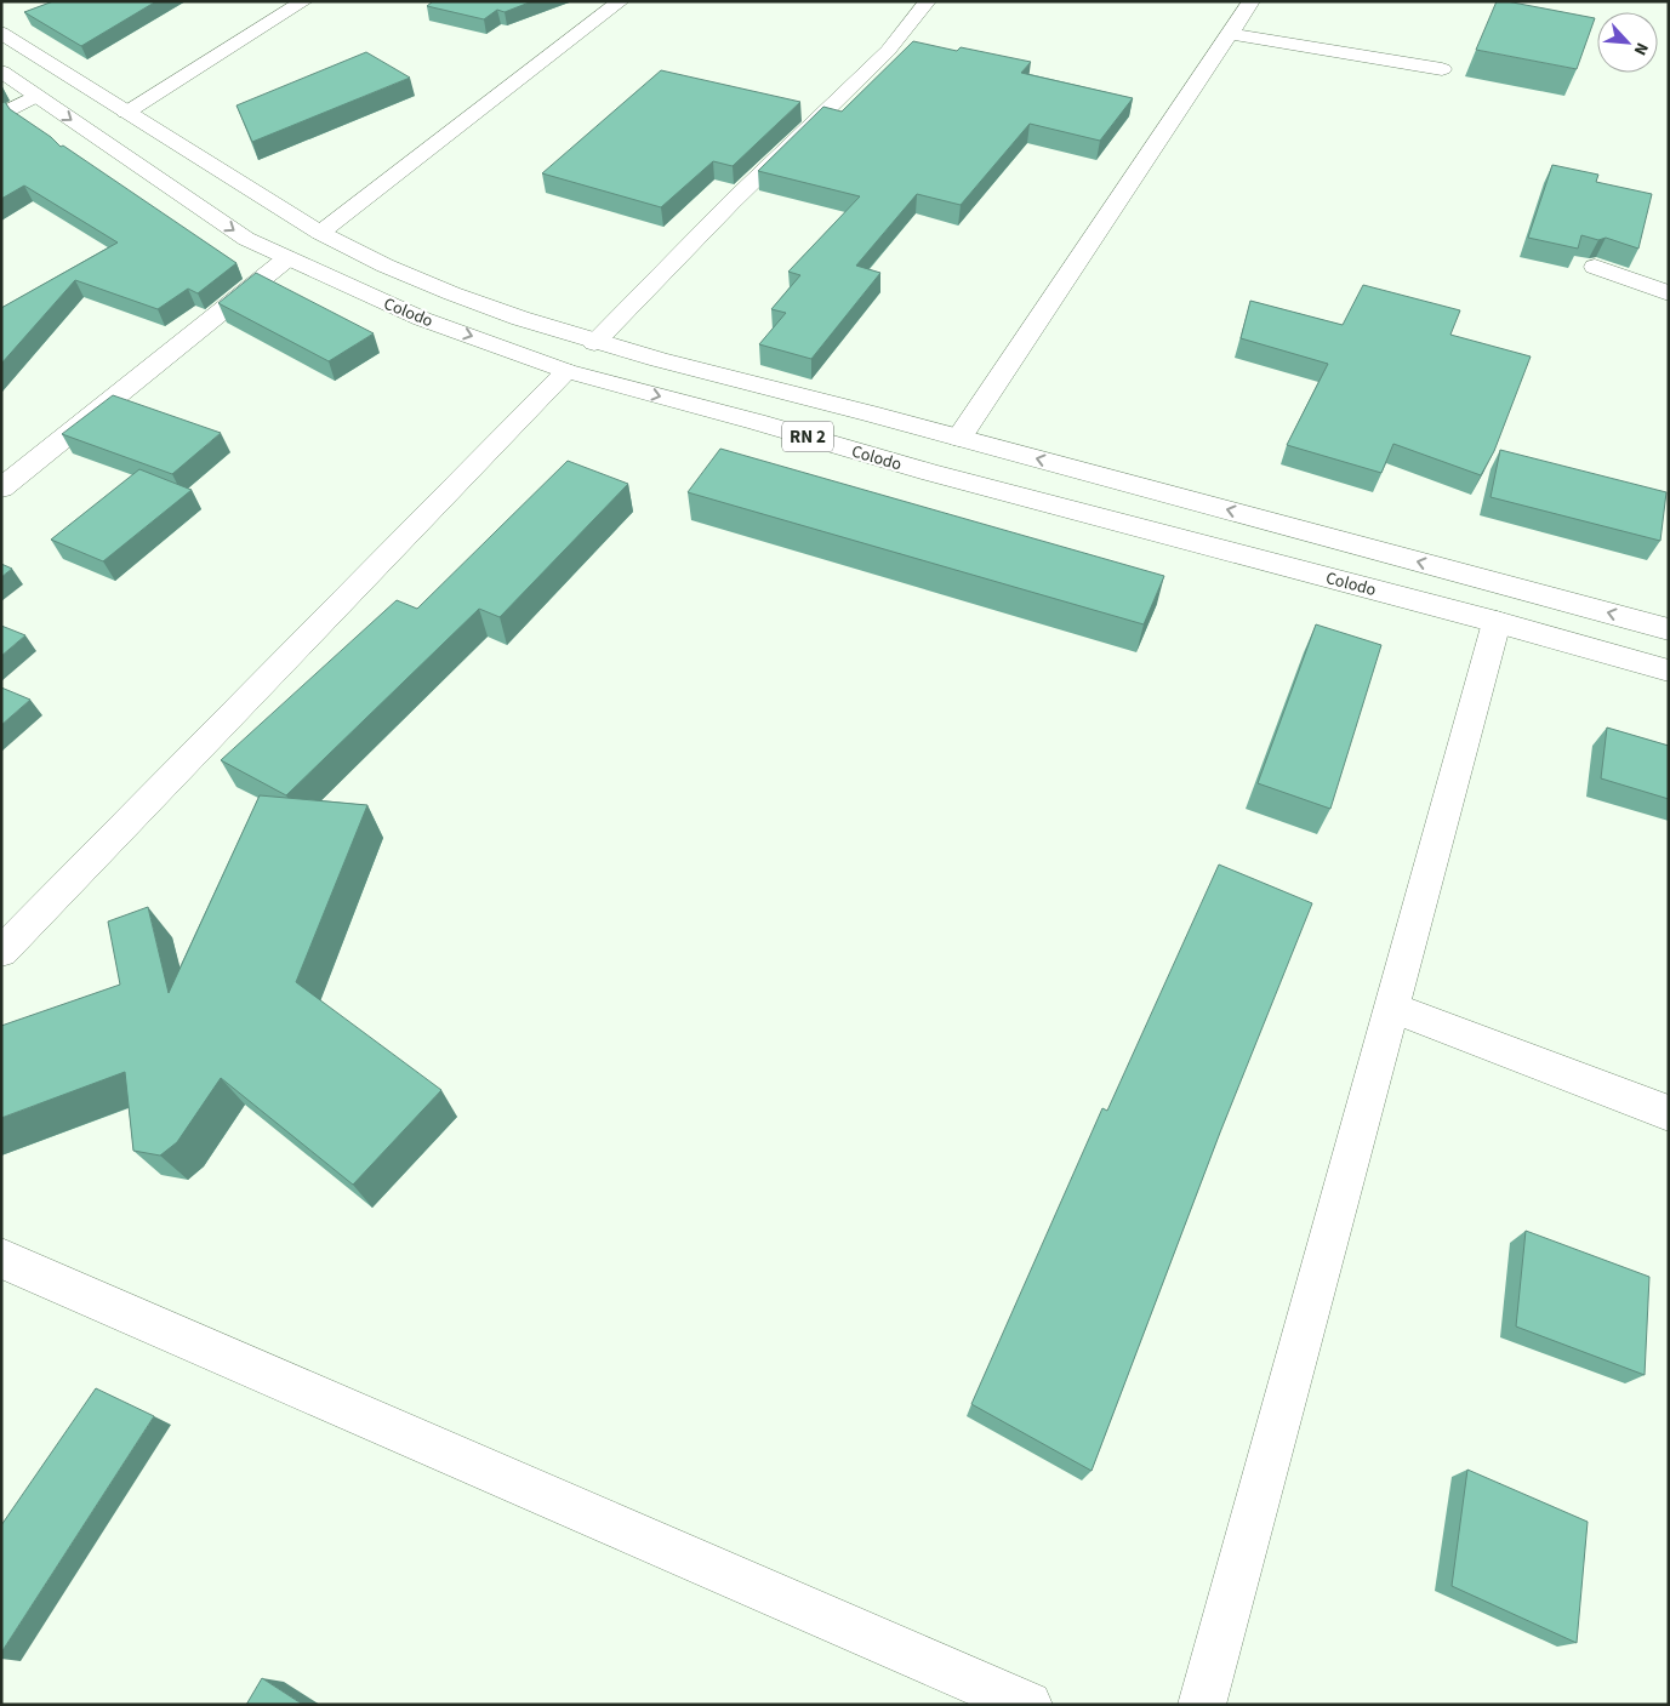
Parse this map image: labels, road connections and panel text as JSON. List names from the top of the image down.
{
  "streets": {
    "street": ["Colodo", "RN 2"]
  },
  "north": "bottom right"
}
